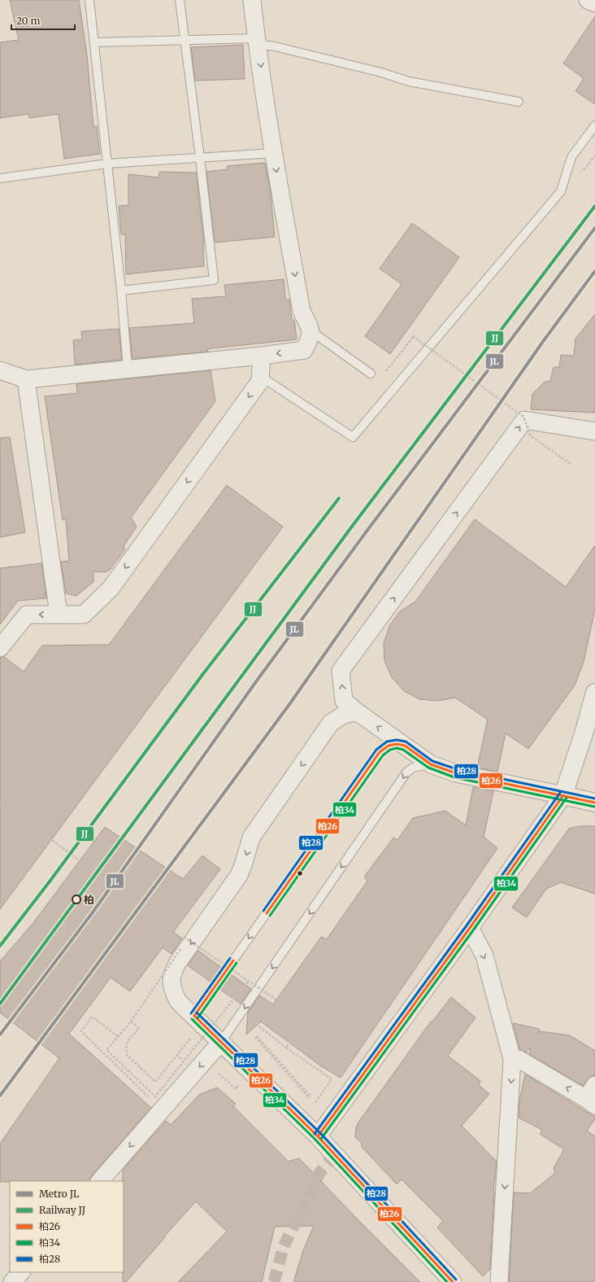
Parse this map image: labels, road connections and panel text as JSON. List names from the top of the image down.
{
  "places": ["柏"],
  "lines": [
    "rail line JJ",
    "metro line JL",
    "transit line 柏28",
    "transit line 柏26",
    "transit line 柏34"
  ],
  "legend": [
    "Metro JL",
    "Railway JJ",
    "柏26",
    "柏34",
    "柏28"
  ],
  "scale_bar": "20 m"
}
